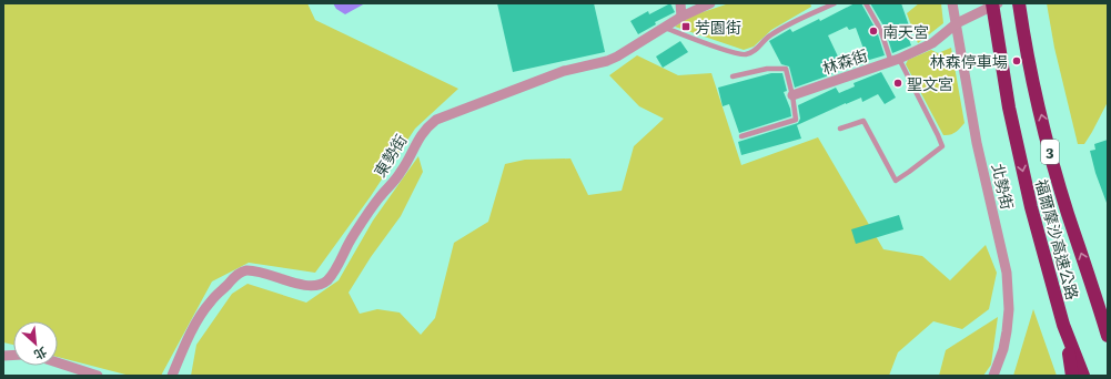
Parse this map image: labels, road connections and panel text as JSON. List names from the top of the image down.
{
  "streets": {
    "highway": ["3", "福爾摩沙高速公路"],
    "street": ["林森街", "東勢街", "北勢街"]
  },
  "crossings": [
    ["林森街", "北勢街"]
  ],
  "places": {
    "transit": ["芳園街"],
    "other": ["南天宮", "林森停車場", "聖文宮"]
  },
  "north": "bottom right"
}
